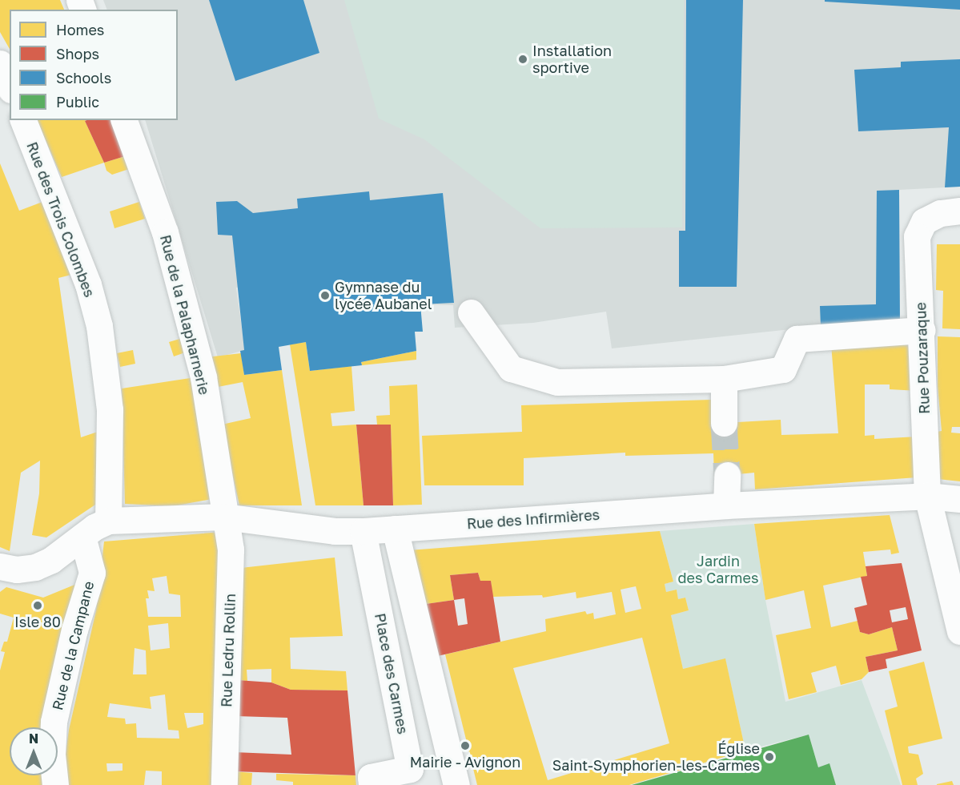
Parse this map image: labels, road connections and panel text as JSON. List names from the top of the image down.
{
  "streets": {
    "street": [
      "Rue des Trois Colombes",
      "Rue de la Palapharnerie",
      "Rue Pouzaraque",
      "Rue des Infirmières",
      "Rue de la Campane",
      "Rue Ledru Rollin",
      "Place des Carmes"
    ]
  },
  "crossings": [
    ["Rue des Trois Colombes", "Rue des Infirmières"],
    ["Rue de la Palapharnerie", "Rue des Infirmières"],
    ["Rue de la Palapharnerie", "Rue Ledru Rollin"],
    ["Rue Pouzaraque", "Rue des Infirmières"],
    ["Rue des Infirmières", "Rue Ledru Rollin"],
    ["Rue des Infirmières", "Place des Carmes"]
  ],
  "parks": ["Jardin des Carmes"],
  "places": [
    "Installation sportive",
    "Gymnase du lycée Aubanel",
    "Isle 80",
    "Mairie - Avignon",
    "Église Saint-Symphorien-les-Carmes"
  ],
  "legend": [
    "Homes",
    "Shops",
    "Schools",
    "Public"
  ],
  "north": "top"
}
